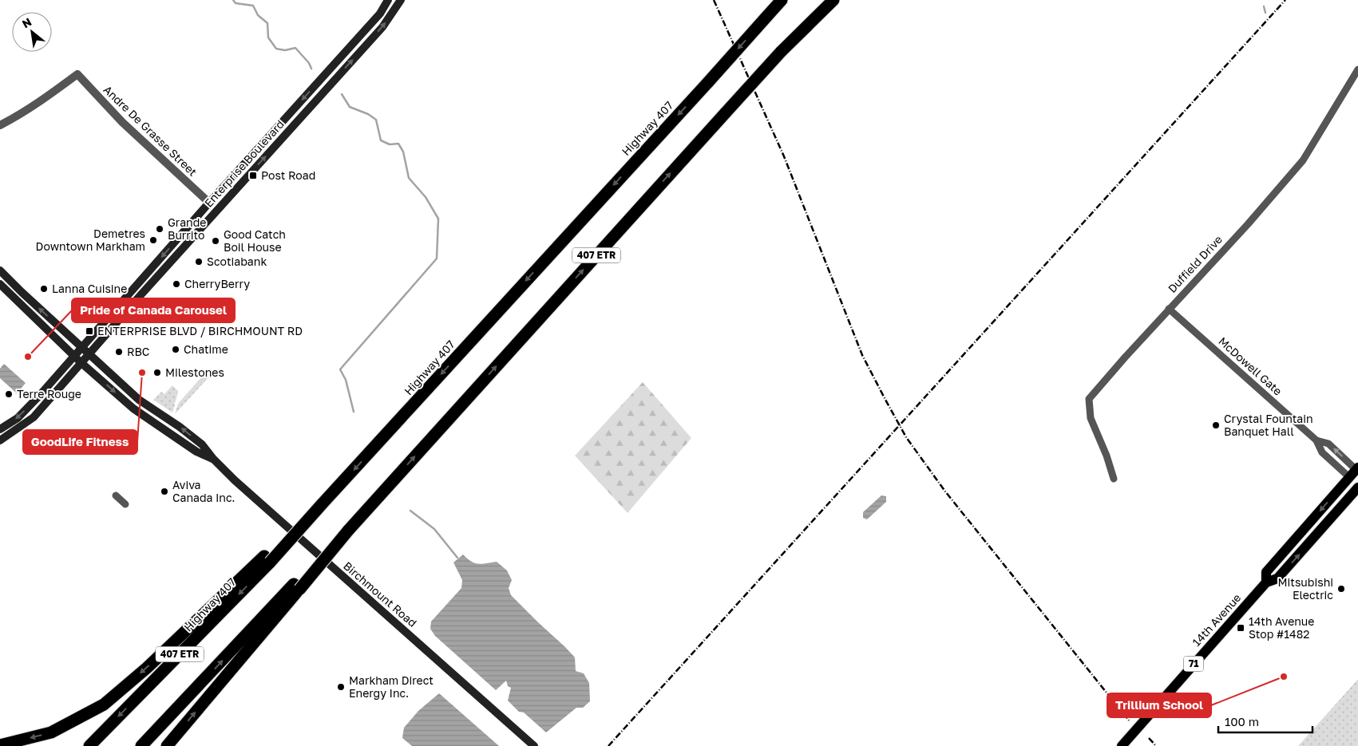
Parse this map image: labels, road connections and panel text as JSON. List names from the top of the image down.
{
  "streets": {
    "highway": ["Highway 407", "407 ETR"],
    "main road": [
      "Enterprise Boulevard",
      "Birchmount Road",
      "14th Avenue",
      "71"
    ],
    "street": ["Andre De Grasse Street", "Duffield Drive", "McDowell Gate"]
  },
  "crossings": [
    ["Andre De Grasse Street", "Enterprise Boulevard"],
    ["Enterprise Boulevard", "Birchmount Road"],
    ["Duffield Drive", "McDowell Gate"],
    ["McDowell Gate", "14th Avenue"]
  ],
  "places": {
    "transit": ["Post Road", "ENTERPRISE BLVD / BIRCHMOUNT RD", "14th Avenue Stop #1482"],
    "other": [
      "Grande Burrito",
      "Demetres Downtown Markham",
      "Good Catch Boil House",
      "Scotiabank",
      "CherryBerry",
      "Lanna Cuisine",
      "Chatime",
      "RBC",
      "Pride of Canada Carousel",
      "GoodLife Fitness",
      "Milestones",
      "Terre Rouge",
      "Crystal Fountain Banquet Hall",
      "Aviva Canada Inc.",
      "Mitsubishi Electric",
      "Trillium School",
      "Markham Direct Energy Inc."
    ]
  },
  "scale_bar": "100 m",
  "north": "top left"
}
